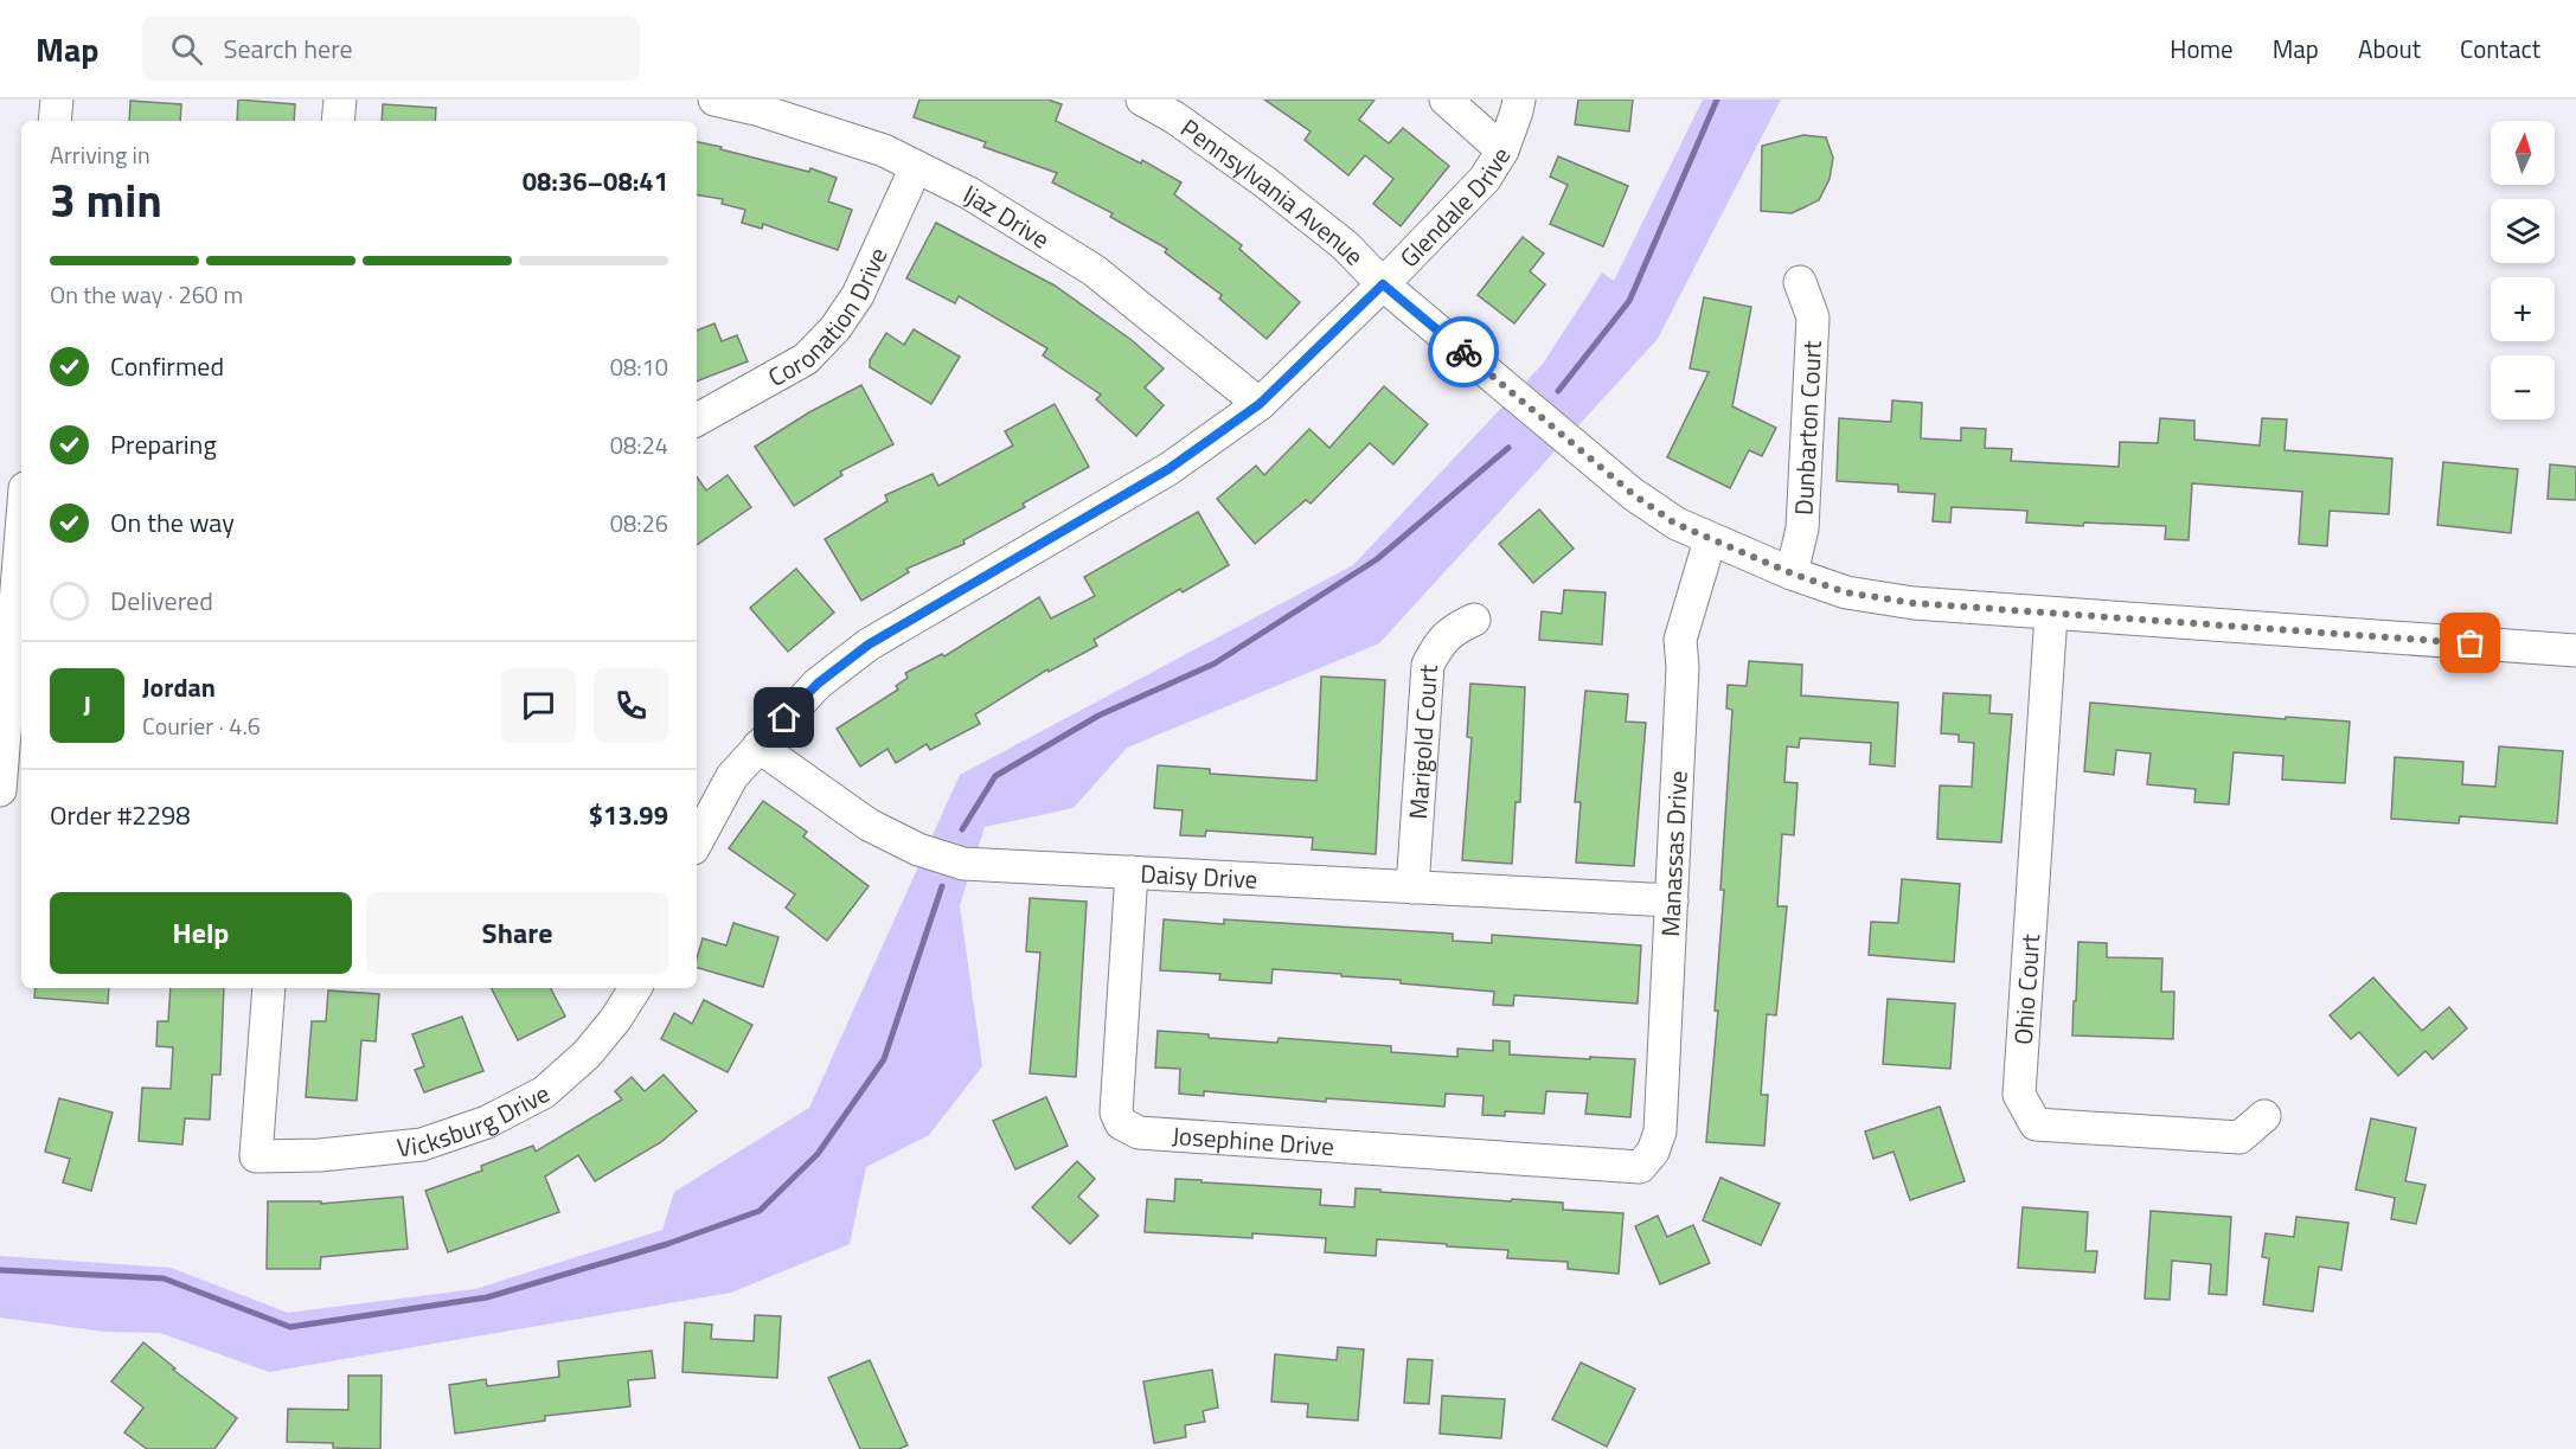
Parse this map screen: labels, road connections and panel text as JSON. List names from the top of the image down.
{
  "streets": {
    "street": [
      "Pennsylvania Avenue",
      "Glendale Drive",
      "Ijaz Drive",
      "Coronation Drive",
      "Dunbarton Court",
      "Marigold Court",
      "Manassas Drive",
      "Daisy Drive",
      "Ohio Court",
      "Vicksburg Drive",
      "Josephine Drive"
    ]
  },
  "crossings": [
    ["Pennsylvania Avenue", "Glendale Drive"],
    ["Pennsylvania Avenue", "Dunbarton Court"],
    ["Pennsylvania Avenue", "Manassas Drive"],
    ["Pennsylvania Avenue", "Ohio Court"],
    ["Ijaz Drive", "Coronation Drive"],
    ["Marigold Court", "Daisy Drive"],
    ["Manassas Drive", "Daisy Drive"],
    ["Manassas Drive", "Josephine Drive"],
    ["Daisy Drive", "Josephine Drive"]
  ],
  "north": "top",
  "page": {
    "header": "Map",
    "search": "Search here",
    "nav": [
      "Home",
      "Map",
      "About",
      "Contact"
    ],
    "map_buttons": ["+", "−"],
    "heading": ["3 min", "Arriving in", "08:36–08:41"],
    "panel": [
      "Jordan",
      "Courier · 4.6",
      "Order #2298",
      "$13.99"
    ],
    "bar": "On the way · 260 m",
    "list": [
      ["Confirmed", "08:10"],
      ["Preparing", "08:24"],
      ["On the way", "08:26"],
      "Delivered"
    ],
    "round": "J",
    "buttons": ["Help", "Share"]
  }
}
